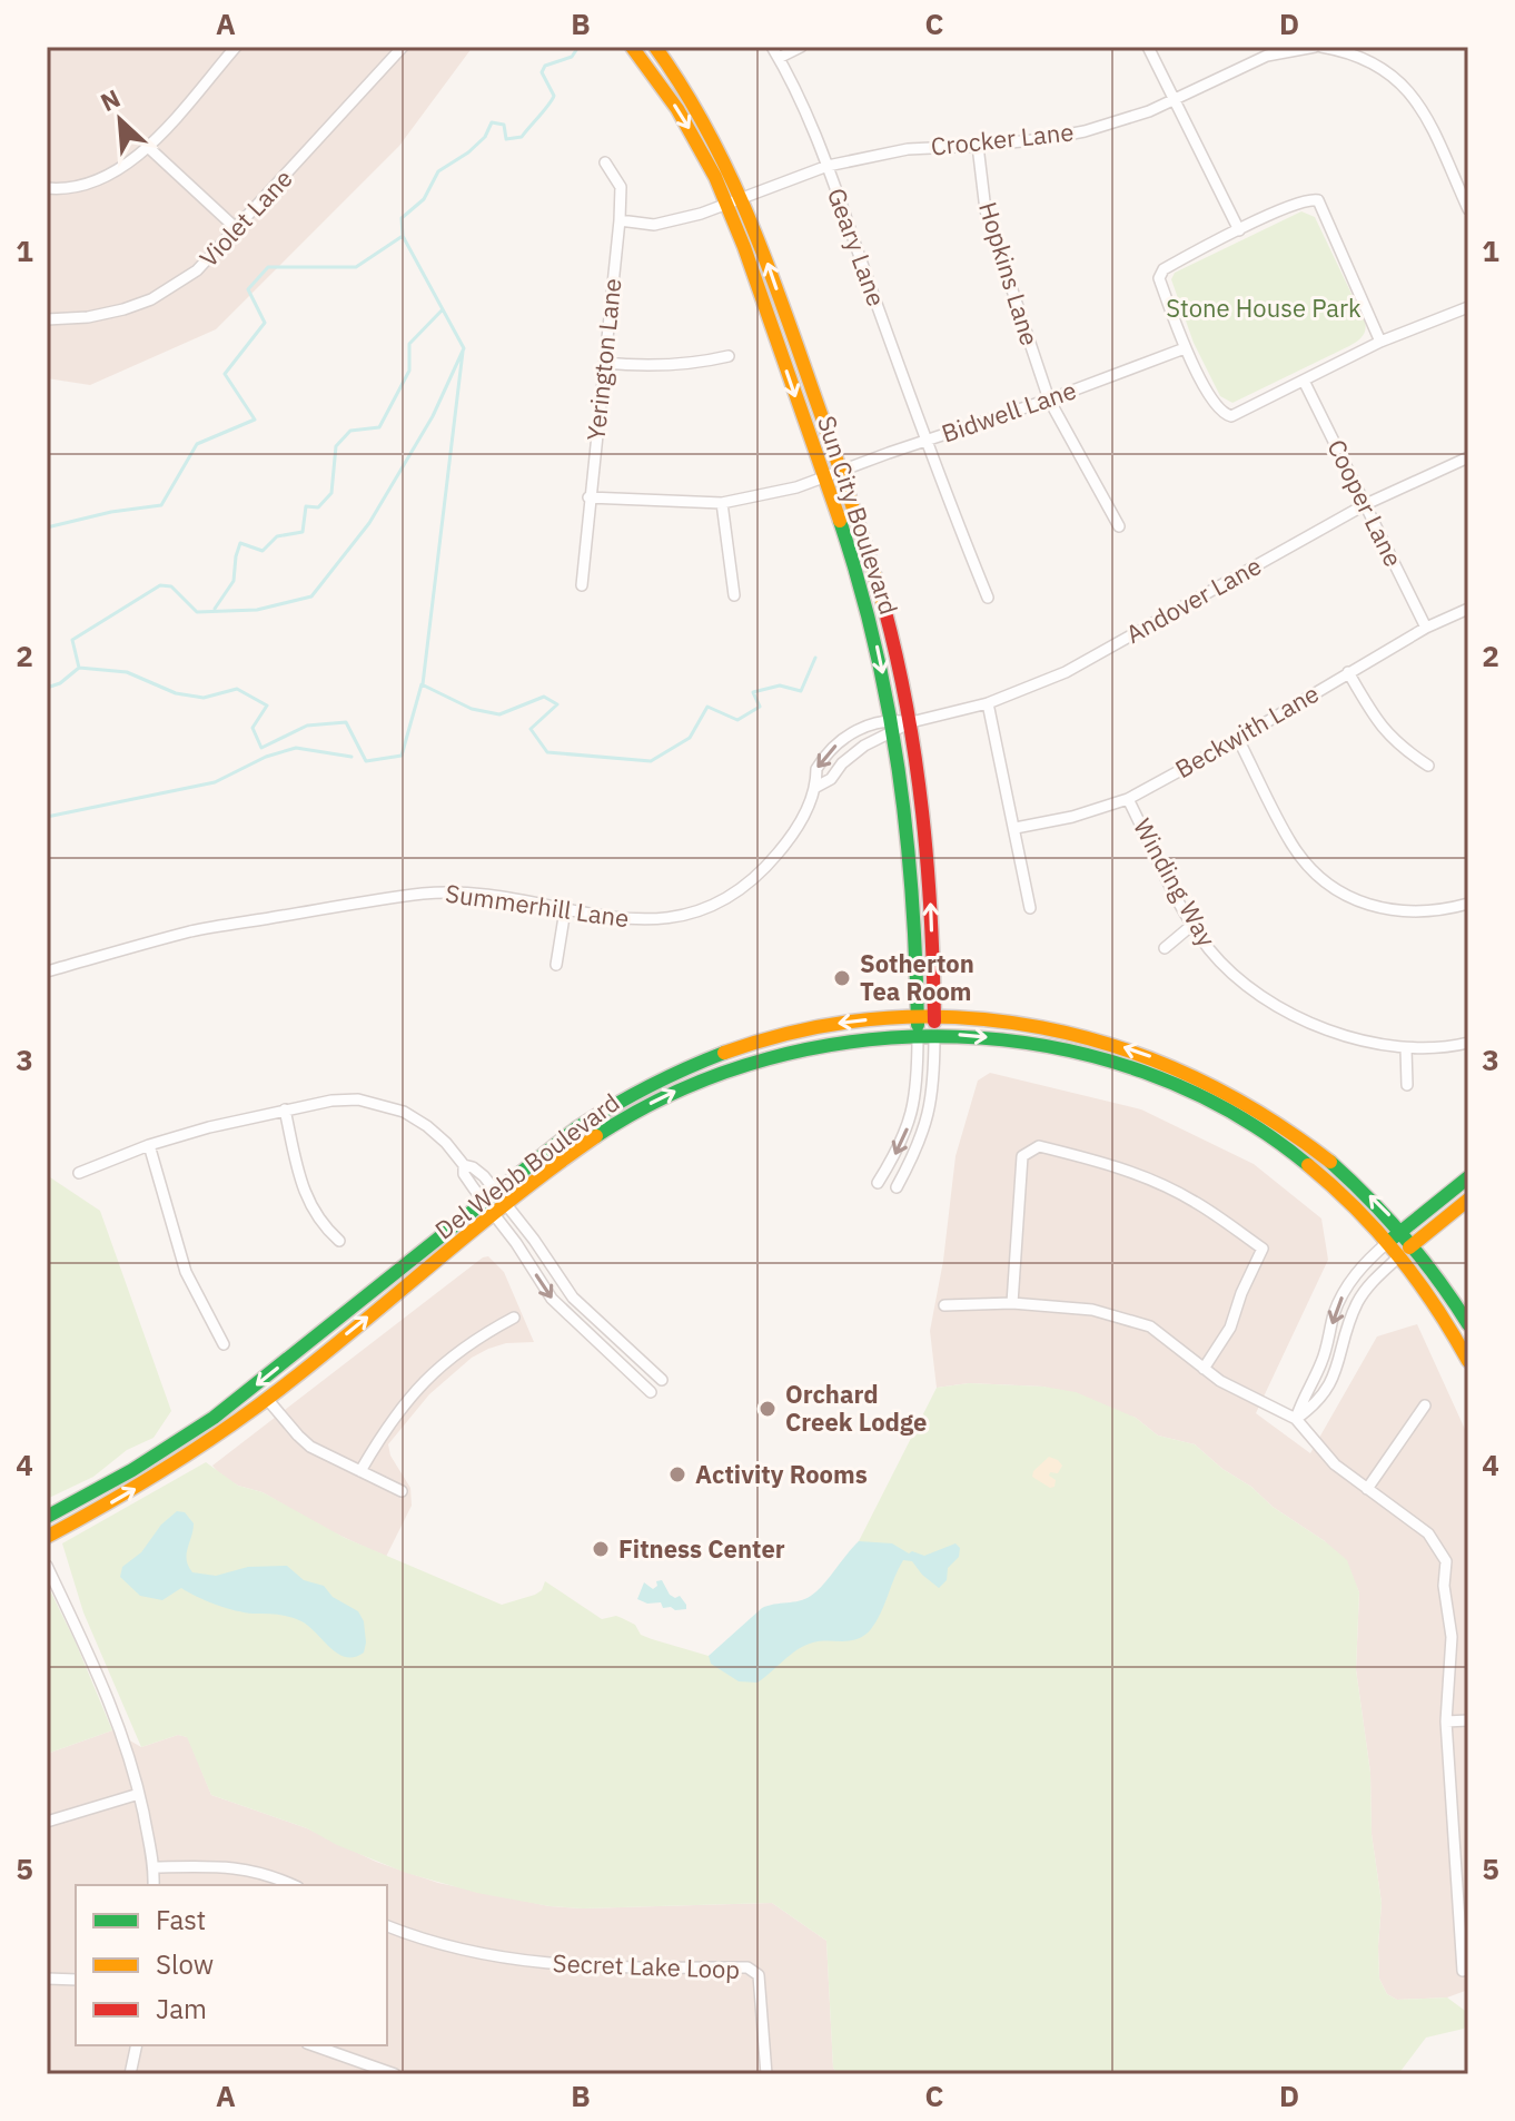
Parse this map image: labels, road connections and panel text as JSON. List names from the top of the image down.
{
  "streets": {
    "street": [
      "Crocker Lane",
      "Violet Lane",
      "Geary Lane",
      "Hopkins Lane",
      "Yerington Lane",
      "Bidwell Lane",
      "Cooper Lane",
      "Sun City Boulevard",
      "Andover Lane",
      "Beckwith Lane",
      "Winding Way",
      "Summerhill Lane",
      "Del Webb Boulevard",
      "Secret Lake Loop"
    ]
  },
  "crossings": [
    ["Crocker Lane", "Geary Lane"],
    ["Crocker Lane", "Hopkins Lane"],
    ["Crocker Lane", "Yerington Lane"],
    ["Crocker Lane", "Sun City Boulevard"],
    ["Geary Lane", "Bidwell Lane"],
    ["Hopkins Lane", "Bidwell Lane"],
    ["Yerington Lane", "Bidwell Lane"],
    ["Bidwell Lane", "Sun City Boulevard"],
    ["Cooper Lane", "Andover Lane"],
    ["Cooper Lane", "Beckwith Lane"],
    ["Sun City Boulevard", "Andover Lane"],
    ["Sun City Boulevard", "Summerhill Lane"],
    ["Sun City Boulevard", "Del Webb Boulevard"],
    ["Andover Lane", "Summerhill Lane"],
    ["Beckwith Lane", "Winding Way"]
  ],
  "parks": ["Stone House Park"],
  "places": [
    "Sotherton Tea Room",
    "Orchard Creek Lodge",
    "Activity Rooms",
    "Fitness Center"
  ],
  "legend": ["Fast", "Slow", "Jam"],
  "north": "top left",
  "grid": {
    "columns": [
      "A",
      "B",
      "C",
      "D"
    ],
    "rows": [
      "1",
      "2",
      "3",
      "4",
      "5"
    ]
  }
}
